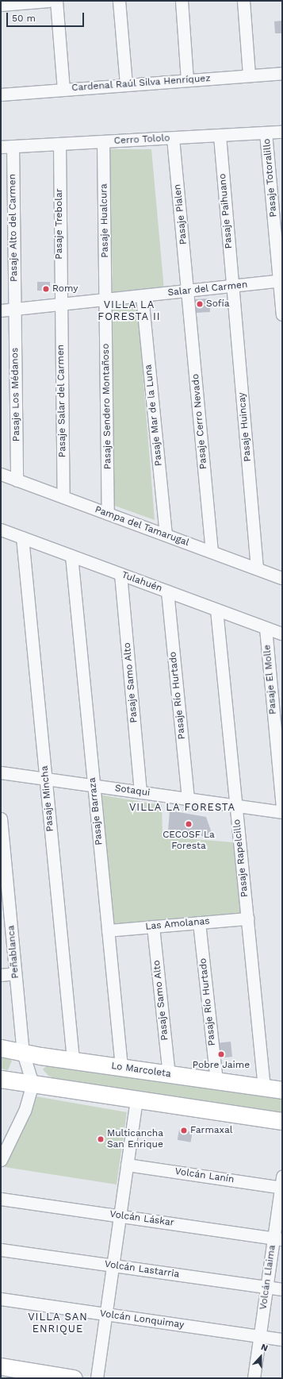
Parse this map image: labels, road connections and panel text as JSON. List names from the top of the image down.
{
  "streets": {
    "street": [
      "Cardenal Raúl Silva Henríquez",
      "Cerro Tololo",
      "Pasaje Totoralillo",
      "Pasaje Paihuano",
      "Pasaje Pialen",
      "Pasaje Hualcura",
      "Pasaje Trebolar",
      "Pasaje Alto del Carmen",
      "Salar del Carmen",
      "Pasaje Los Médanos",
      "Pasaje Salar del Carmen",
      "Pasaje Sendero Montañoso",
      "Pasaje Mar de la Luna",
      "Pasaje Cerro Nevado",
      "Pasaje Huincay",
      "Pampa del Tamarugal",
      "Tulahuén",
      "Pasaje El Molle",
      "Pasaje Samo Alto",
      "Pasaje Río Hurtado",
      "Sotaqui",
      "Pasaje Mincha",
      "Pasaje Barraza",
      "Pasaje Rapelcillo",
      "Las Amolanas",
      "Peñablanca",
      "Lo Marcoleta",
      "Volcán Lanín",
      "Volcán Láskar",
      "Volcán Lastarria",
      "Volcán Llaima",
      "Volcán Lonquimay"
    ]
  },
  "crossings": [
    ["Cerro Tololo", "Pasaje Totoralillo"],
    ["Cerro Tololo", "Pasaje Paihuano"],
    ["Cerro Tololo", "Pasaje Pialen"],
    ["Cerro Tololo", "Pasaje Hualcura"],
    ["Cerro Tololo", "Pasaje Trebolar"],
    ["Cerro Tololo", "Pasaje Alto del Carmen"],
    ["Pasaje Totoralillo", "Salar del Carmen"],
    ["Pasaje Paihuano", "Salar del Carmen"],
    ["Pasaje Paihuano", "Pasaje Huincay"],
    ["Pasaje Pialen", "Salar del Carmen"],
    ["Pasaje Pialen", "Pasaje Cerro Nevado"],
    ["Pasaje Hualcura", "Salar del Carmen"],
    ["Pasaje Hualcura", "Pasaje Sendero Montañoso"],
    ["Pasaje Trebolar", "Salar del Carmen"],
    ["Pasaje Trebolar", "Pasaje Salar del Carmen"],
    ["Pasaje Alto del Carmen", "Salar del Carmen"],
    ["Pasaje Alto del Carmen", "Pasaje Los Médanos"],
    ["Salar del Carmen", "Pasaje Los Médanos"],
    ["Salar del Carmen", "Pasaje Salar del Carmen"],
    ["Salar del Carmen", "Pasaje Sendero Montañoso"],
    ["Salar del Carmen", "Pasaje Mar de la Luna"],
    ["Salar del Carmen", "Pasaje Cerro Nevado"],
    ["Salar del Carmen", "Pasaje Huincay"],
    ["Pasaje Los Médanos", "Pampa del Tamarugal"],
    ["Pasaje Salar del Carmen", "Pampa del Tamarugal"],
    ["Pasaje Sendero Montañoso", "Pampa del Tamarugal"],
    ["Pasaje Mar de la Luna", "Pampa del Tamarugal"],
    ["Pasaje Cerro Nevado", "Pampa del Tamarugal"],
    ["Pasaje Huincay", "Pampa del Tamarugal"],
    ["Tulahuén", "Pasaje El Molle"],
    ["Tulahuén", "Pasaje Samo Alto"],
    ["Tulahuén", "Pasaje Río Hurtado"],
    ["Tulahuén", "Pasaje Mincha"],
    ["Tulahuén", "Pasaje Barraza"],
    ["Tulahuén", "Pasaje Rapelcillo"],
    ["Pasaje Samo Alto", "Sotaqui"],
    ["Pasaje Samo Alto", "Las Amolanas"],
    ["Pasaje Samo Alto", "Lo Marcoleta"],
    ["Pasaje Río Hurtado", "Sotaqui"],
    ["Pasaje Río Hurtado", "Las Amolanas"],
    ["Pasaje Río Hurtado", "Lo Marcoleta"],
    ["Sotaqui", "Pasaje Mincha"],
    ["Sotaqui", "Pasaje Barraza"],
    ["Sotaqui", "Pasaje Rapelcillo"],
    ["Pasaje Mincha", "Lo Marcoleta"],
    ["Pasaje Barraza", "Las Amolanas"],
    ["Pasaje Barraza", "Lo Marcoleta"],
    ["Pasaje Rapelcillo", "Las Amolanas"],
    ["Pasaje Rapelcillo", "Lo Marcoleta"],
    ["Peñablanca", "Lo Marcoleta"],
    ["Volcán Lanín", "Volcán Llaima"],
    ["Volcán Láskar", "Volcán Llaima"],
    ["Volcán Lastarria", "Volcán Llaima"],
    ["Volcán Llaima", "Volcán Lonquimay"]
  ],
  "districts": ["VILLA LA FORESTA II", "VILLA LA FORESTA", "VILLA SAN ENRIQUE"],
  "places": [
    "Romy",
    "Sofía",
    "CECOSF La Foresta",
    "Pobre Jaime",
    "Farmaxal",
    "Multicancha San Enrique"
  ],
  "scale_bar": "50 m",
  "north": "top"
}
